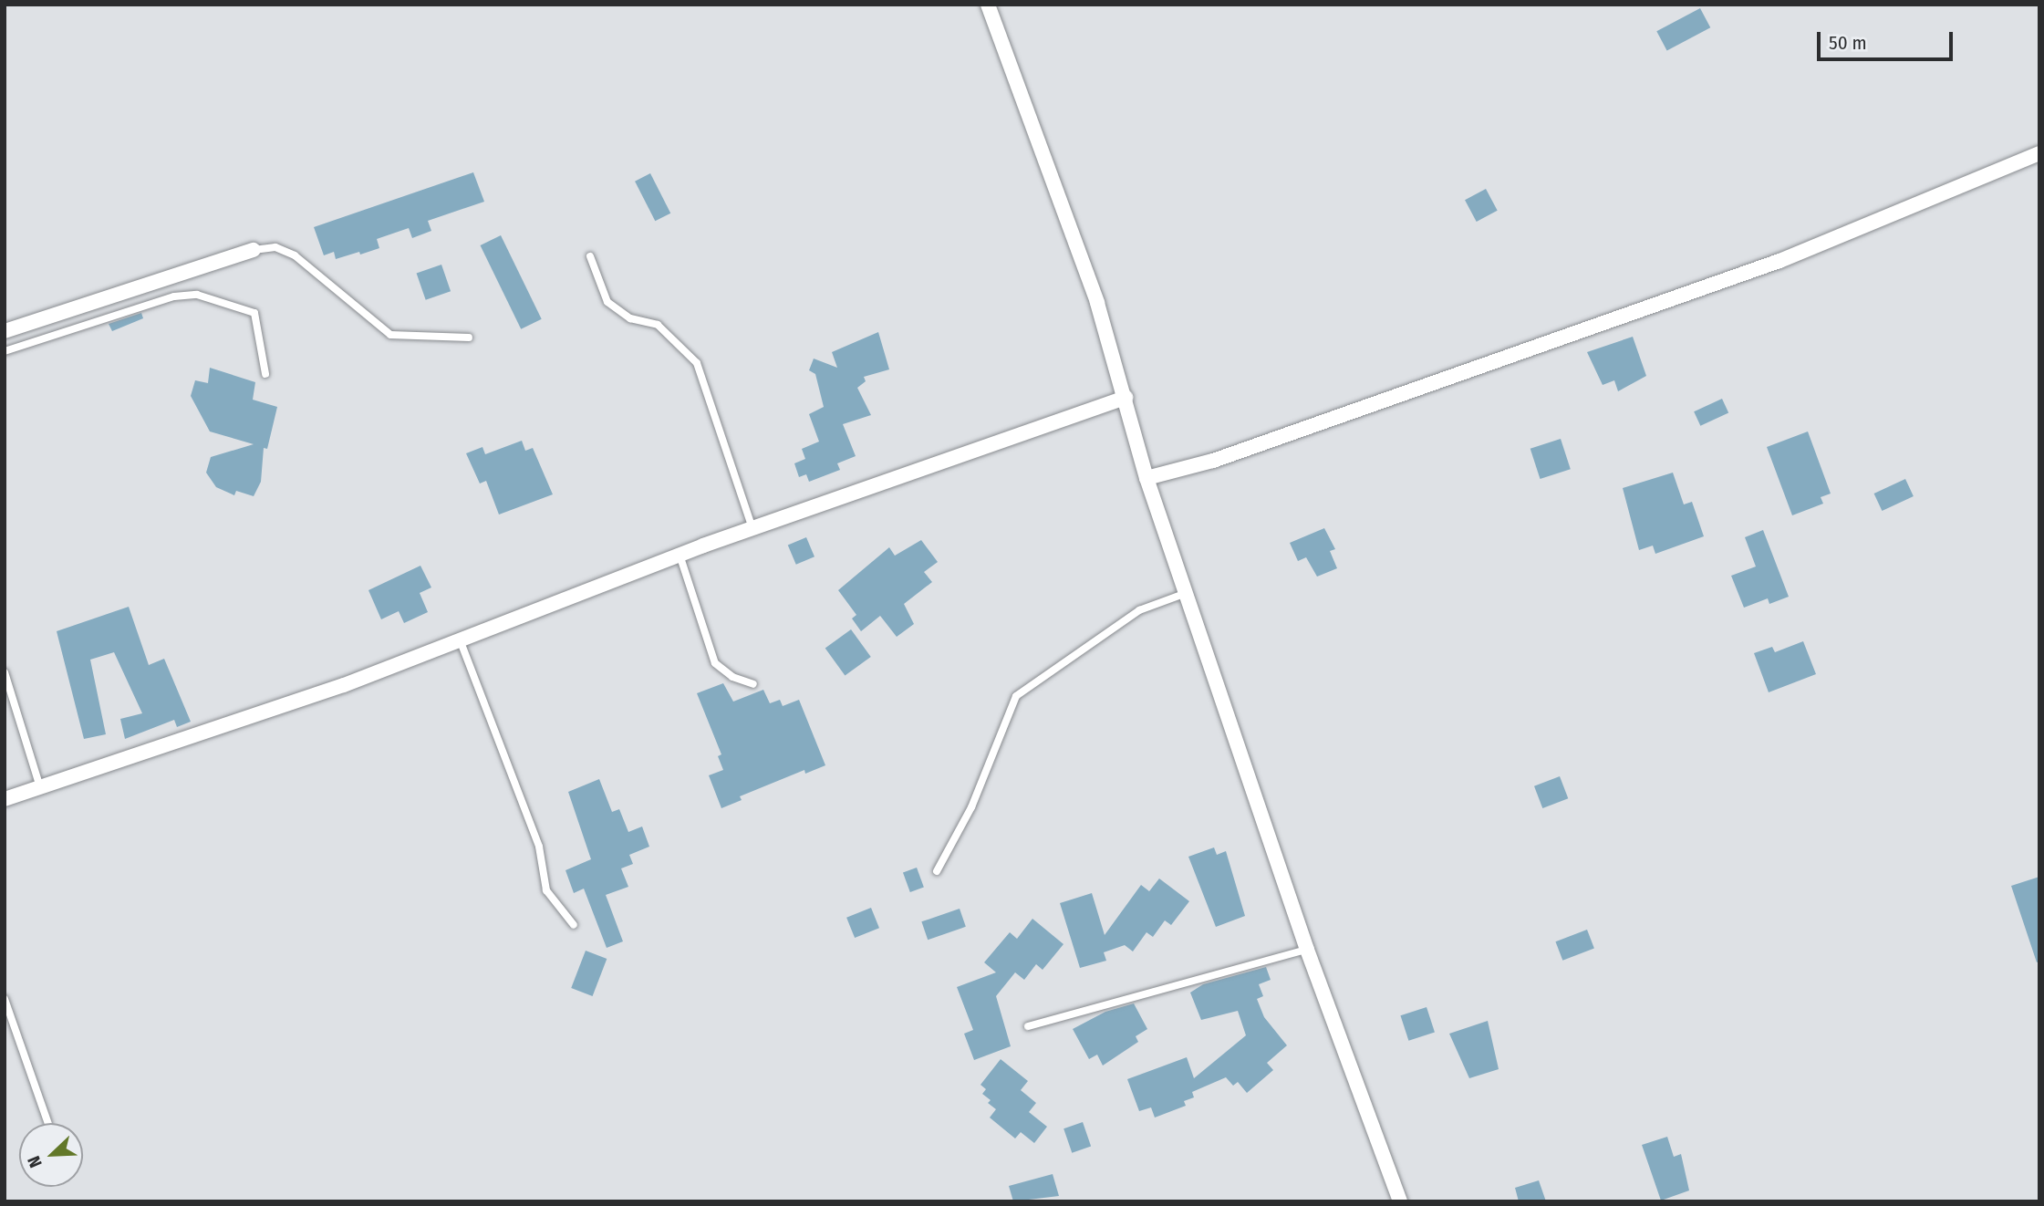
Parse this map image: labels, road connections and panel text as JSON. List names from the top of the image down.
{
  "scale_bar": "50 m",
  "north": "bottom left"
}
